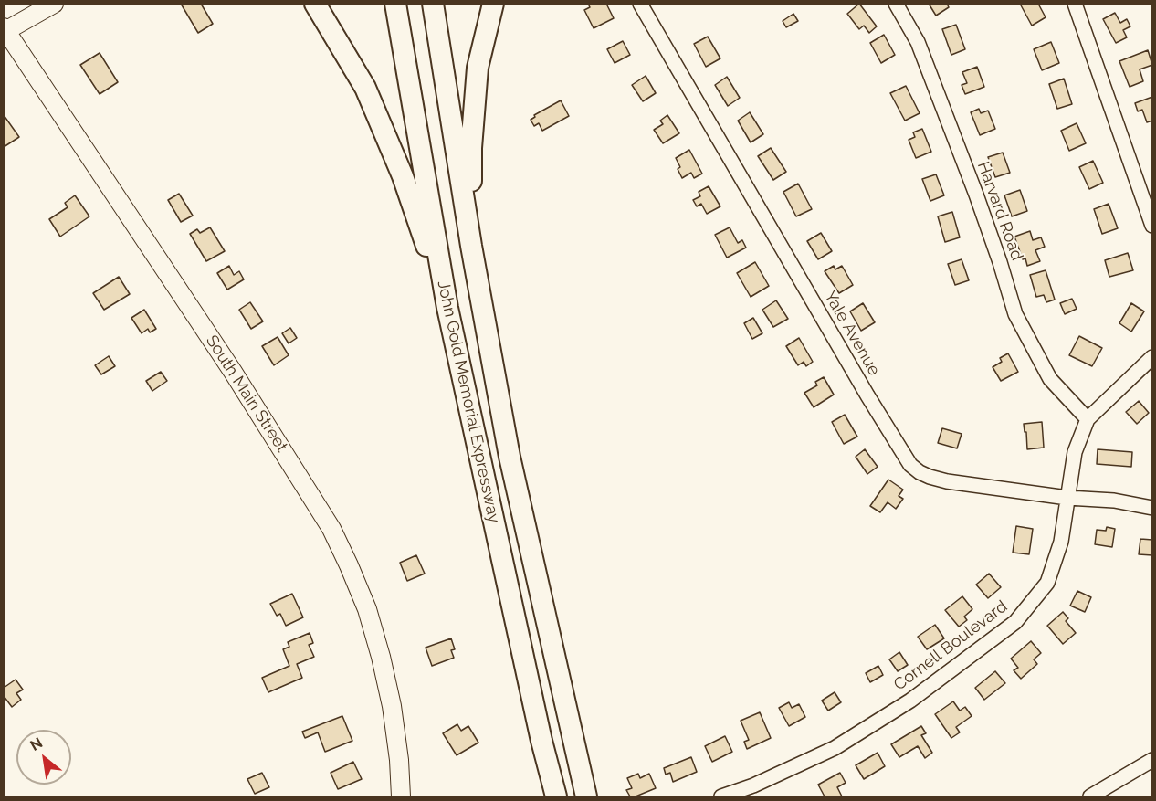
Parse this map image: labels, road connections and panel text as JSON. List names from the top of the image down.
{
  "streets": {
    "highway": ["John Gold Memorial Expressway"],
    "main road": ["South Main Street"],
    "street": ["Harvard Road", "Yale Avenue", "Cornell Boulevard"]
  },
  "crossings": [
    ["Harvard Road", "Cornell Boulevard"],
    ["Yale Avenue", "Cornell Boulevard"]
  ],
  "north": "top left"
}
